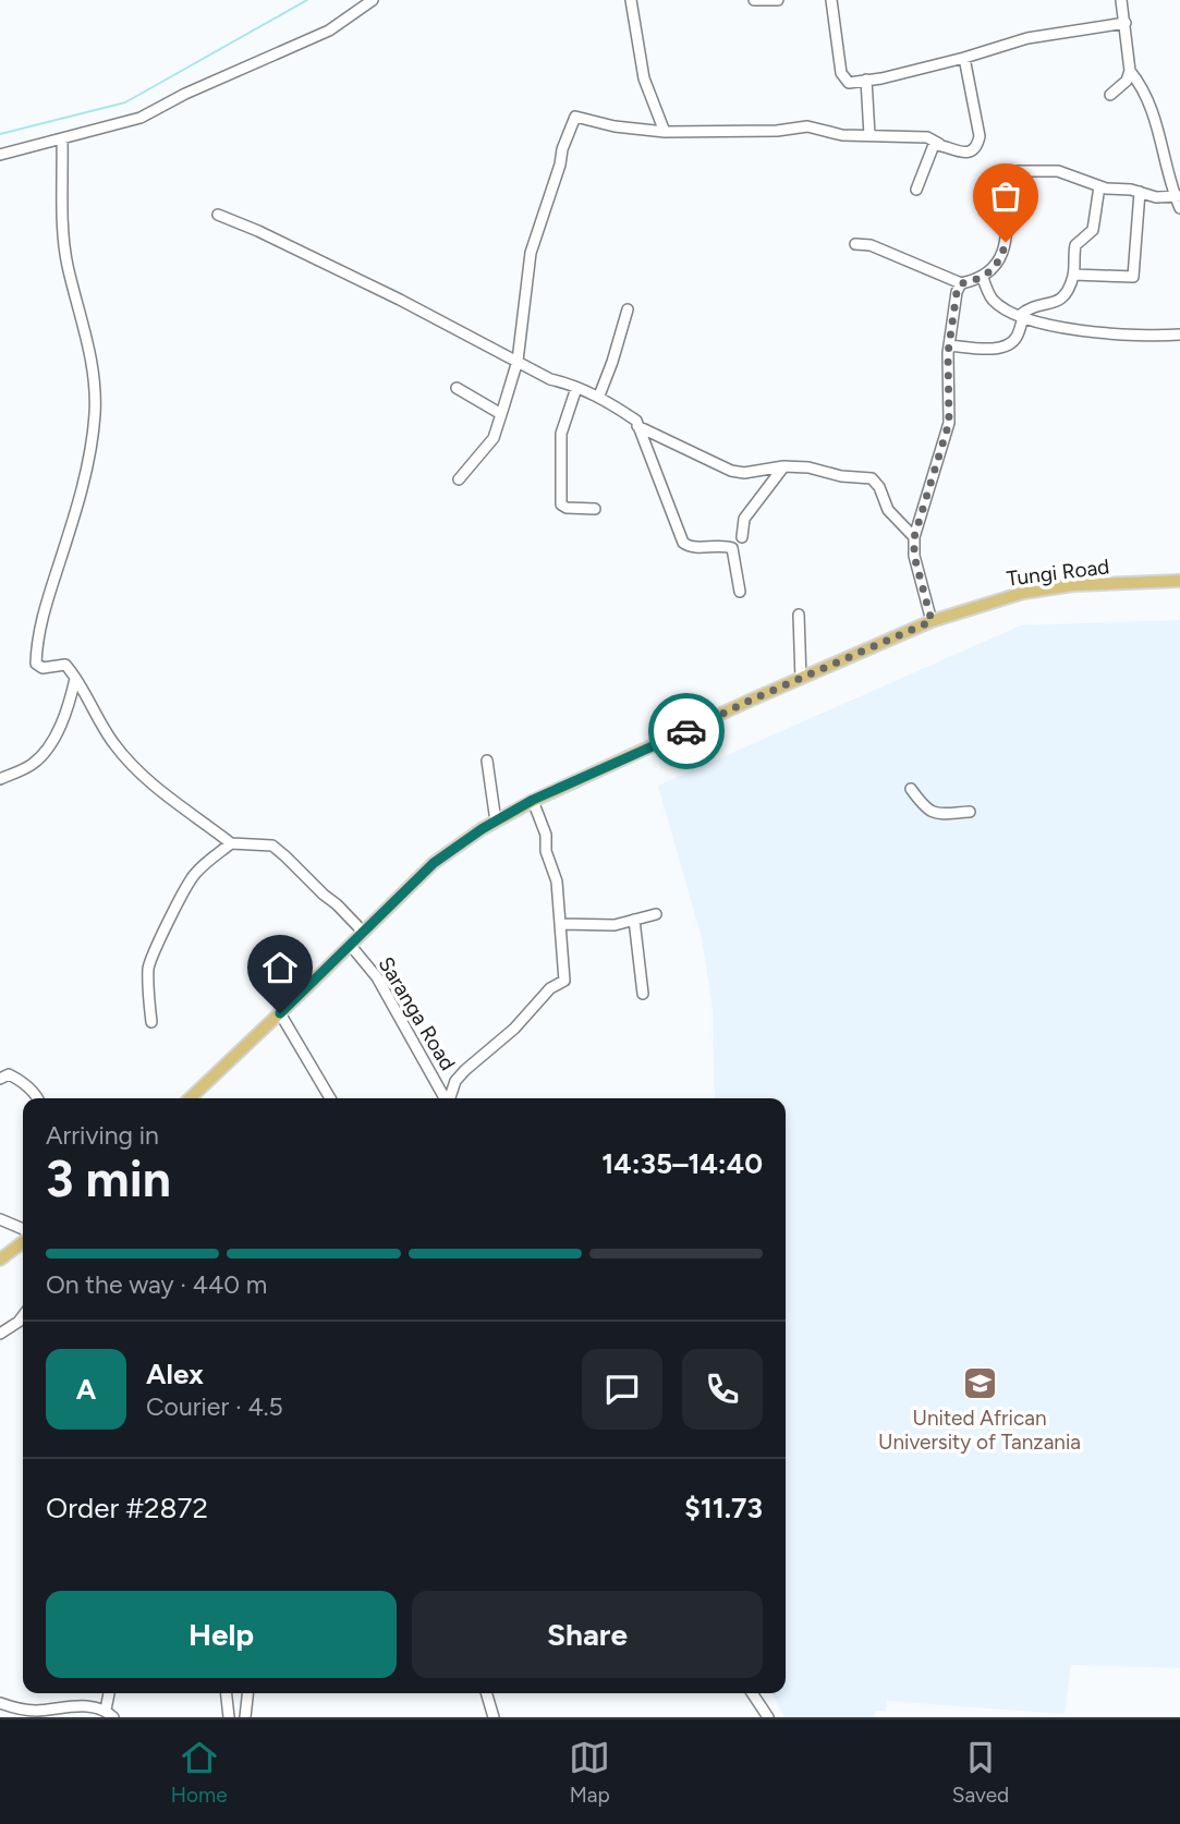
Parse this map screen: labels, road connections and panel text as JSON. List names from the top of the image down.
{
  "streets": {
    "main road": ["Tungi Road"],
    "street": ["Saranga Road"]
  },
  "crossings": [
    ["Tungi Road", "Saranga Road"]
  ],
  "places": {
    "school or university": ["United African University of Tanzania"]
  },
  "page": {
    "heading": ["3 min", "Arriving in", "14:35–14:40"],
    "panel": [
      "Alex",
      "Courier · 4.5",
      "Order #2872",
      "$11.73"
    ],
    "bar": "On the way · 440 m",
    "round": "A",
    "buttons": ["Help", "Share"],
    "tabs": ["Home", "Map", "Saved"]
  }
}
